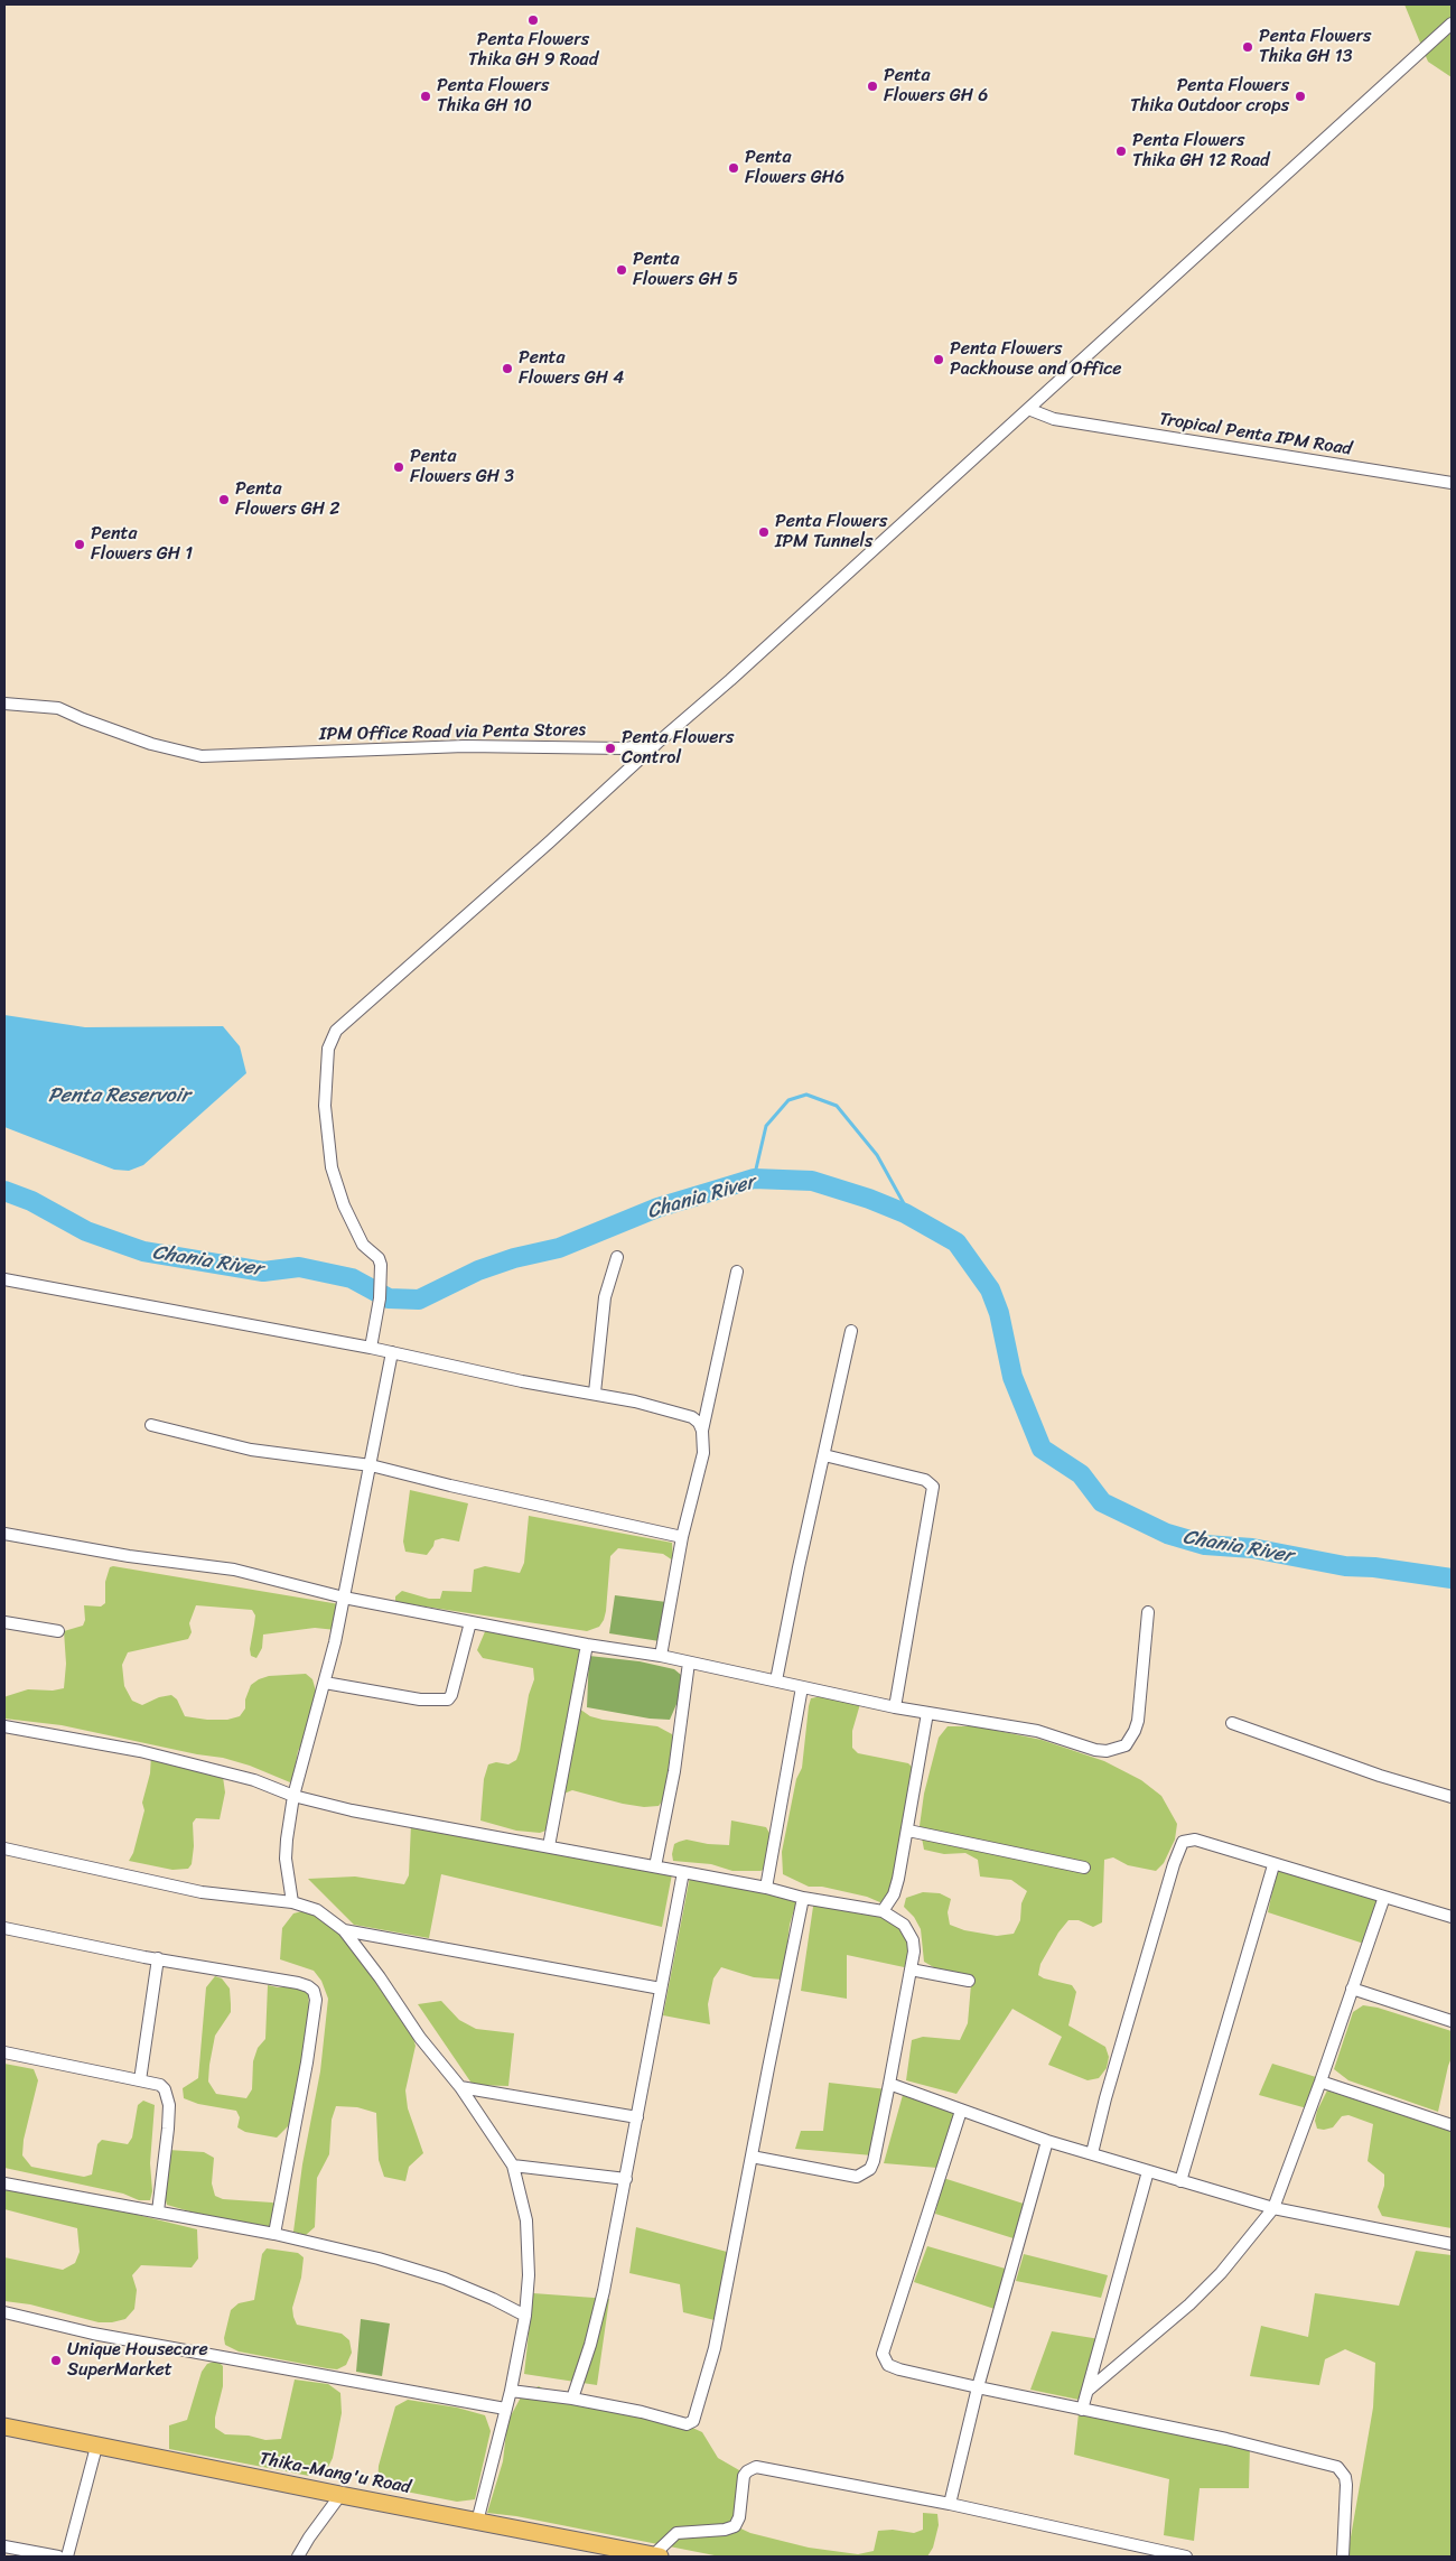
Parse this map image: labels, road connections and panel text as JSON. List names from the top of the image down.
{
  "streets": {
    "highway": ["Thika-Mang'u Road"],
    "street": ["Tropical Penta IPM Road", "IPM Office Road via Penta Stores"]
  },
  "water": ["Penta Reservoir", "Chania River"],
  "places": [
    "Penta Flowers Thika GH 9 Road",
    "Penta Flowers Thika GH 13",
    "Penta Flowers GH 6",
    "Penta Flowers Thika GH 10",
    "Penta Flowers Thika Outdoor crops",
    "Penta Flowers Thika GH 12 Road",
    "Penta Flowers GH6",
    "Penta Flowers GH 5",
    "Penta Flowers Packhouse and Office",
    "Penta Flowers GH 4",
    "Penta Flowers GH 3",
    "Penta Flowers GH 2",
    "Penta Flowers IPM Tunnels",
    "Penta Flowers GH 1",
    "Penta Flowers Control",
    "Unique Housecare SuperMarket"
  ]
}
